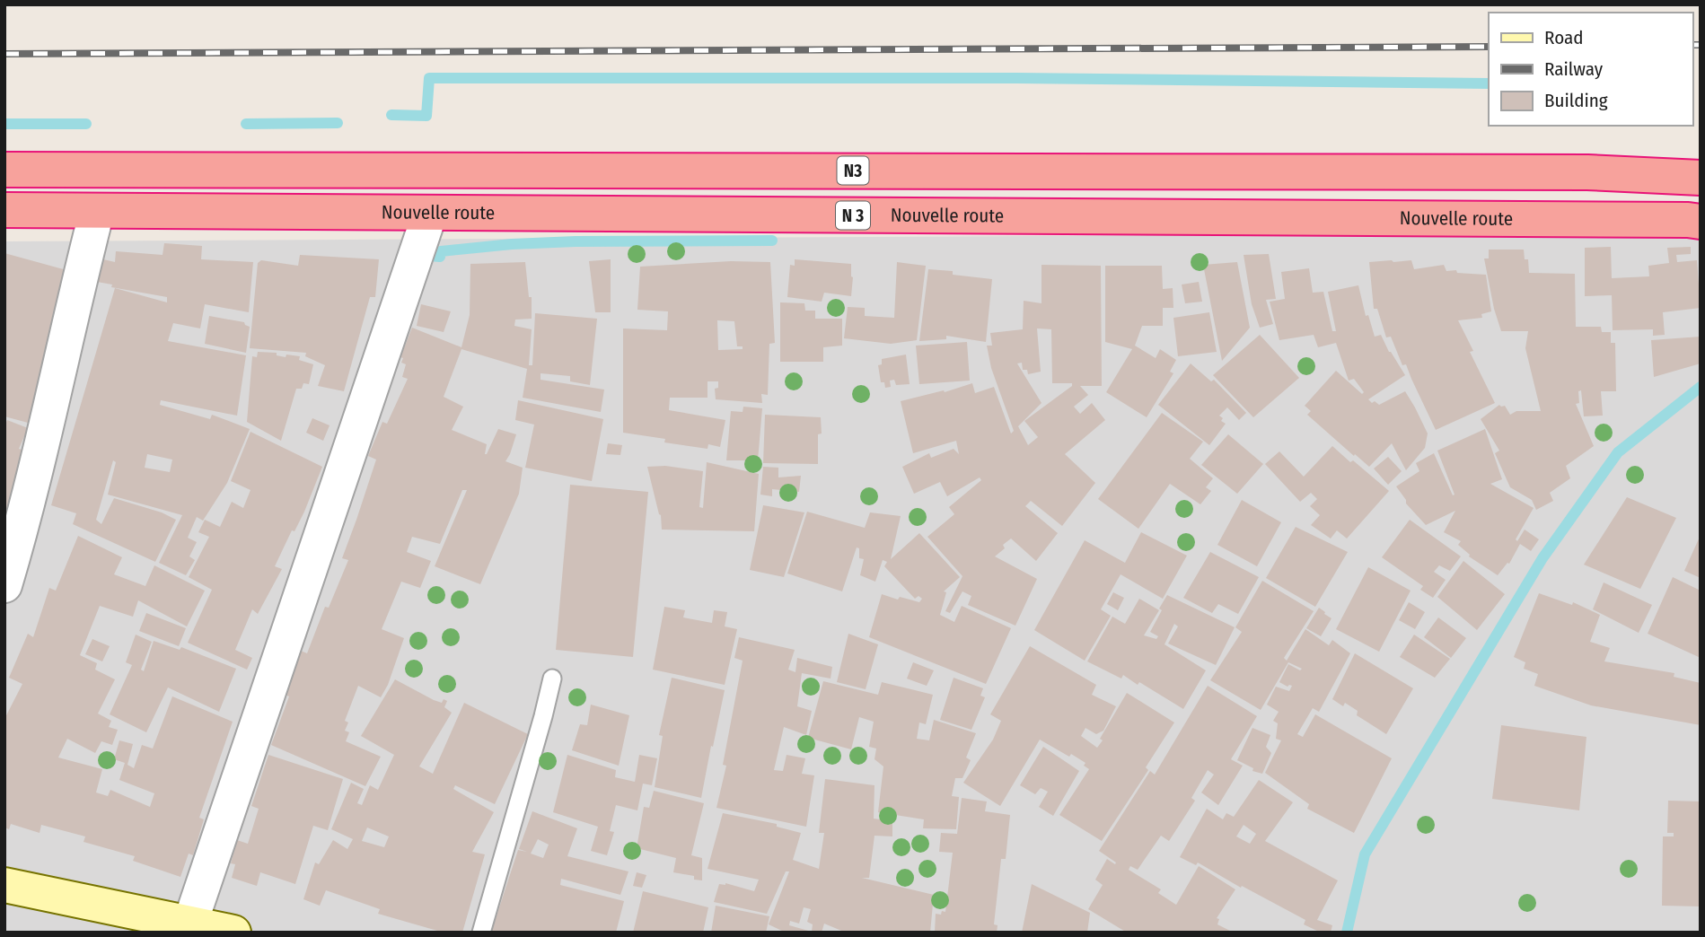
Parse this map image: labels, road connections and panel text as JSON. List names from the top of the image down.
{
  "streets": {
    "highway": ["N3", "Nouvelle route", "N 3"]
  },
  "legend": ["Road", "Railway", "Building"]
}
